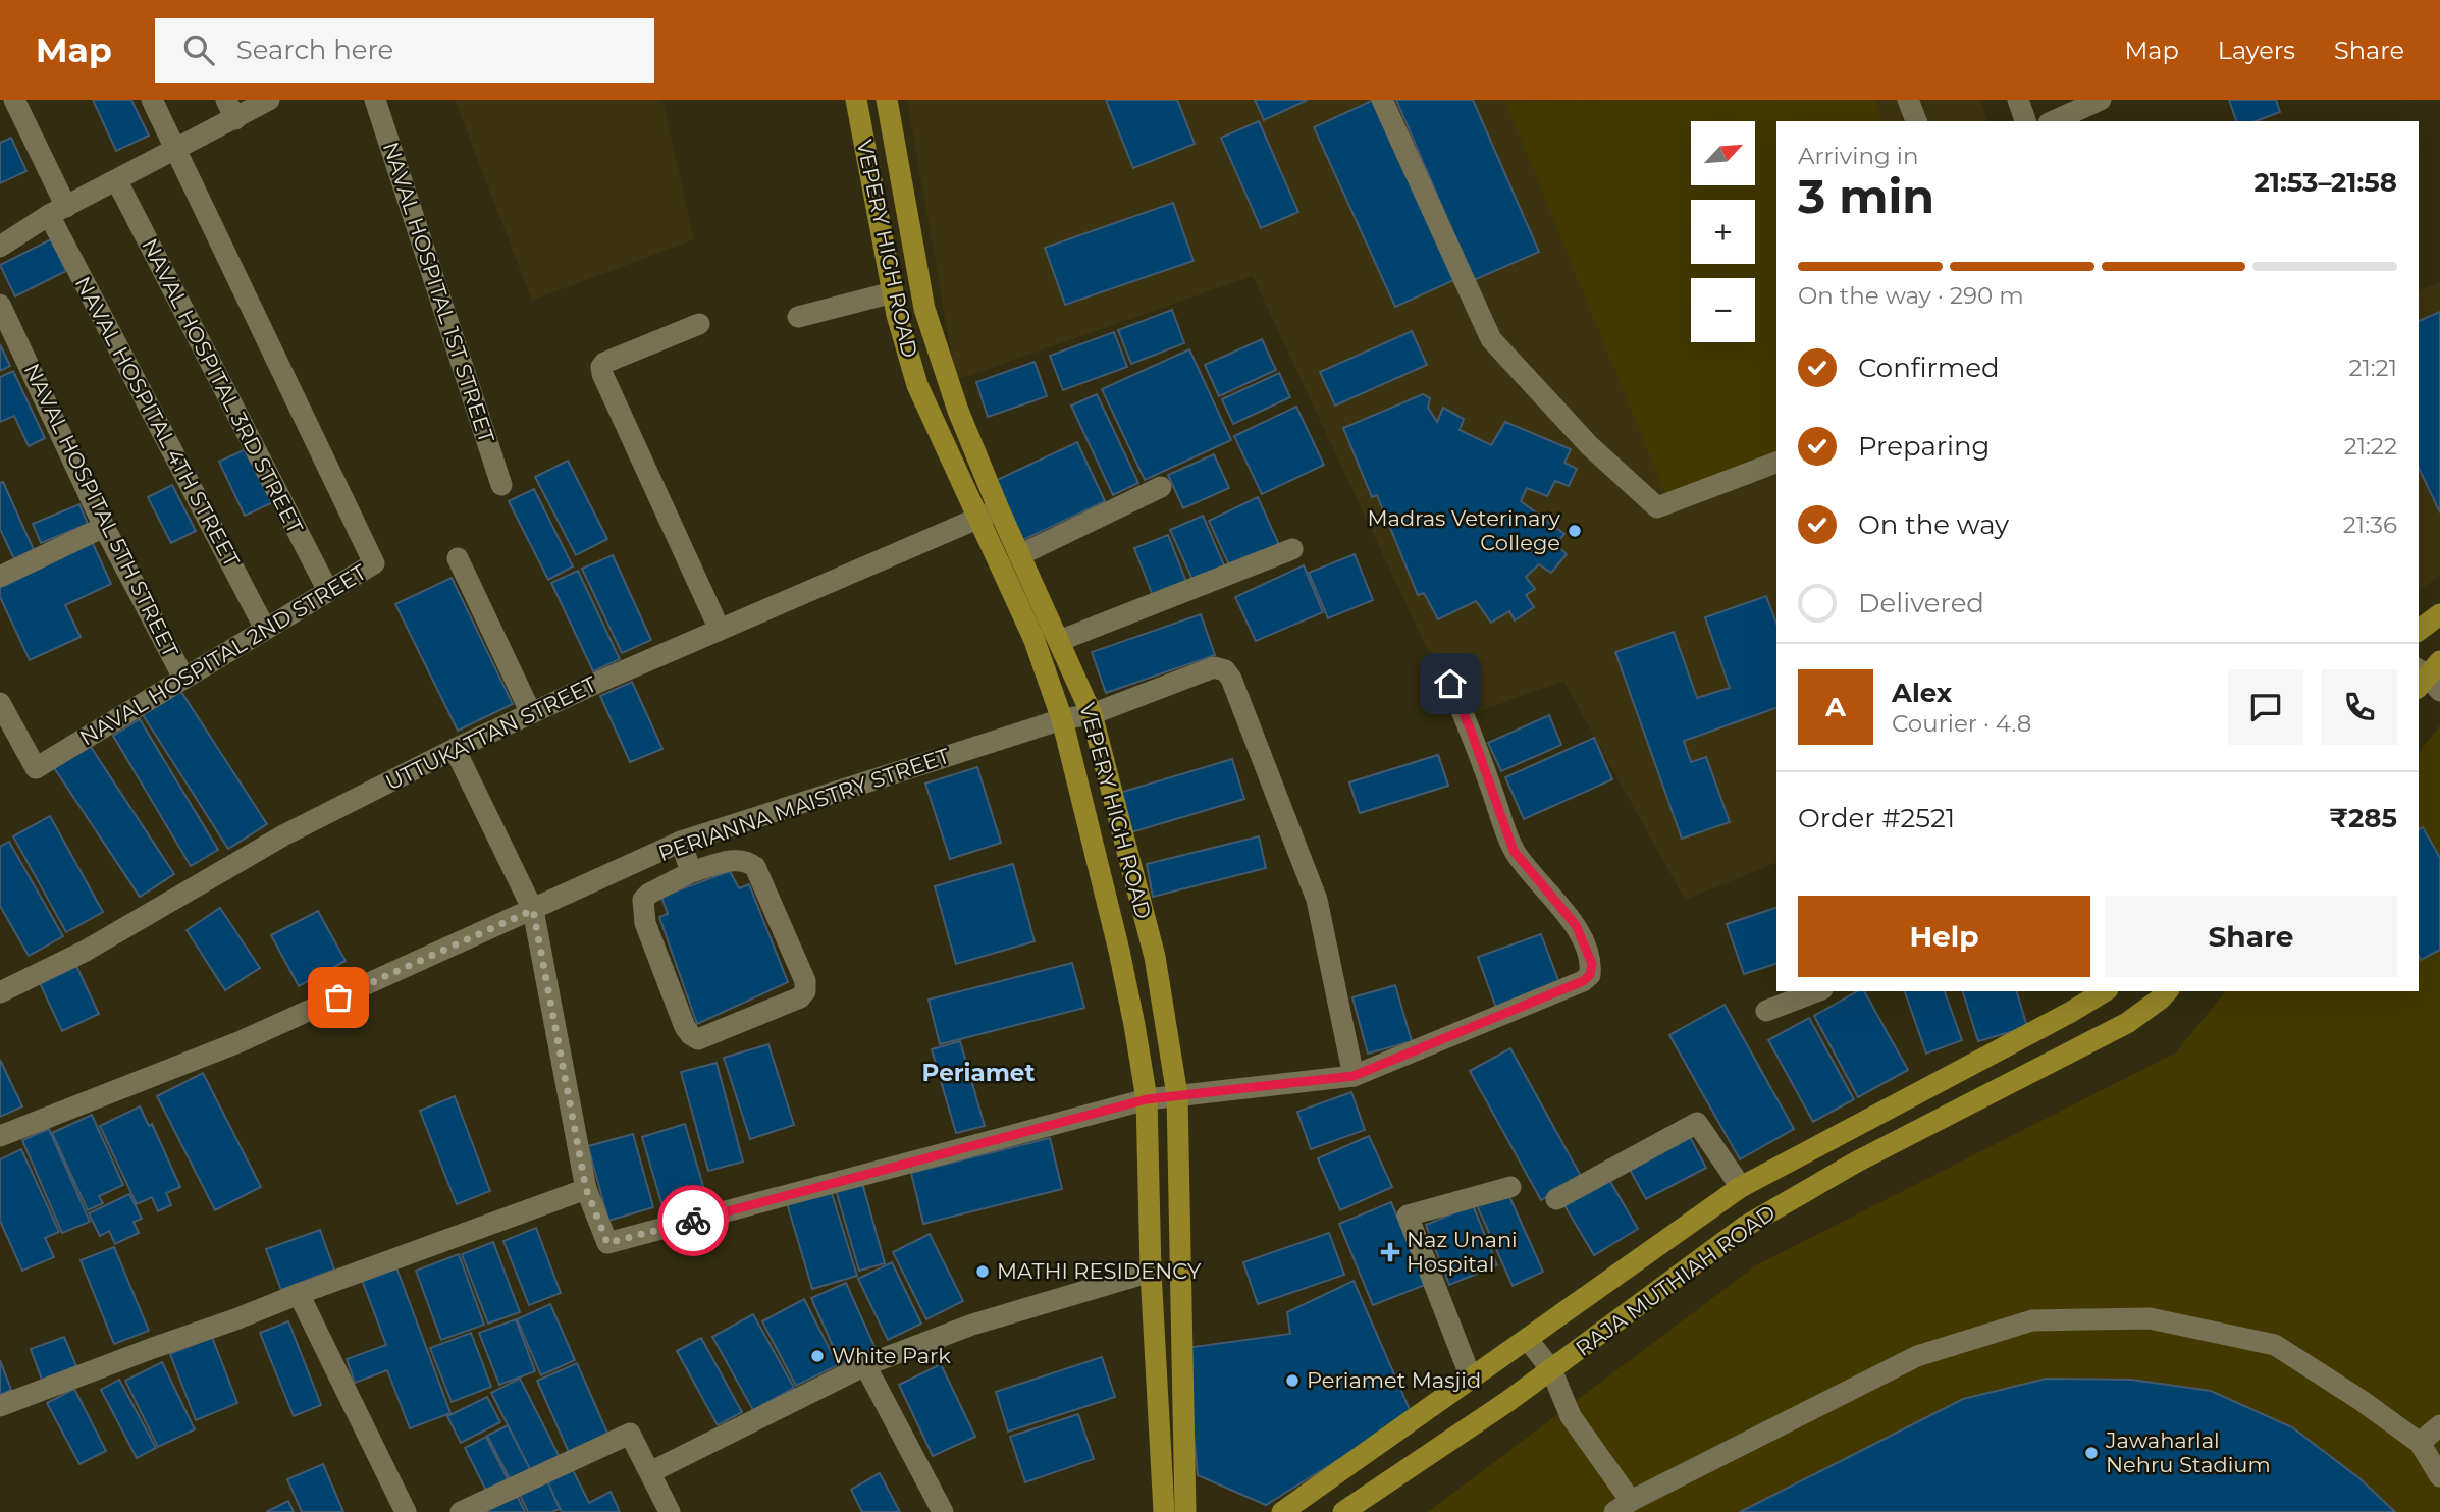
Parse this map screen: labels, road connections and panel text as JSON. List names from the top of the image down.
{
  "streets": {
    "main road": ["VEPERY HIGH ROAD", "RAJA MUTHIAH ROAD"],
    "street": [
      "NAVAL HOSPITAL 1ST STREET",
      "NAVAL HOSPITAL 3RD STREET",
      "NAVAL HOSPITAL 4TH STREET",
      "NAVAL HOSPITAL 5TH STREET",
      "NAVAL HOSPITAL 2ND STREET",
      "UTTUKATTAN STREET",
      "PERIANNA MAISTRY STREET"
    ]
  },
  "crossings": [
    ["VEPERY HIGH ROAD", "UTTUKATTAN STREET"],
    ["VEPERY HIGH ROAD", "PERIANNA MAISTRY STREET"],
    ["NAVAL HOSPITAL 3RD STREET", "NAVAL HOSPITAL 2ND STREET"],
    ["NAVAL HOSPITAL 4TH STREET", "NAVAL HOSPITAL 2ND STREET"],
    ["NAVAL HOSPITAL 5TH STREET", "NAVAL HOSPITAL 2ND STREET"]
  ],
  "districts": ["Periamet"],
  "places": {
    "other": [
      "Madras Veterinary College",
      "MATHI RESIDENCY",
      "White Park",
      "Periamet Masjid",
      "Jawaharlal Nehru Stadium"
    ],
    "health": ["Naz Unani Hospital"]
  },
  "north": "top right",
  "page": {
    "header": "Map",
    "search": "Search here",
    "nav": ["Map", "Layers", "Share"],
    "map_buttons": ["+", "−"],
    "heading": ["3 min", "Arriving in", "21:53–21:58"],
    "panel": [
      "Alex",
      "Courier · 4.8",
      "Order #2521",
      "₹285"
    ],
    "bar": "On the way · 290 m",
    "list": [
      ["Confirmed", "21:21"],
      ["Preparing", "21:22"],
      ["On the way", "21:36"],
      "Delivered"
    ],
    "round": "A",
    "buttons": ["Help", "Share"]
  }
}
